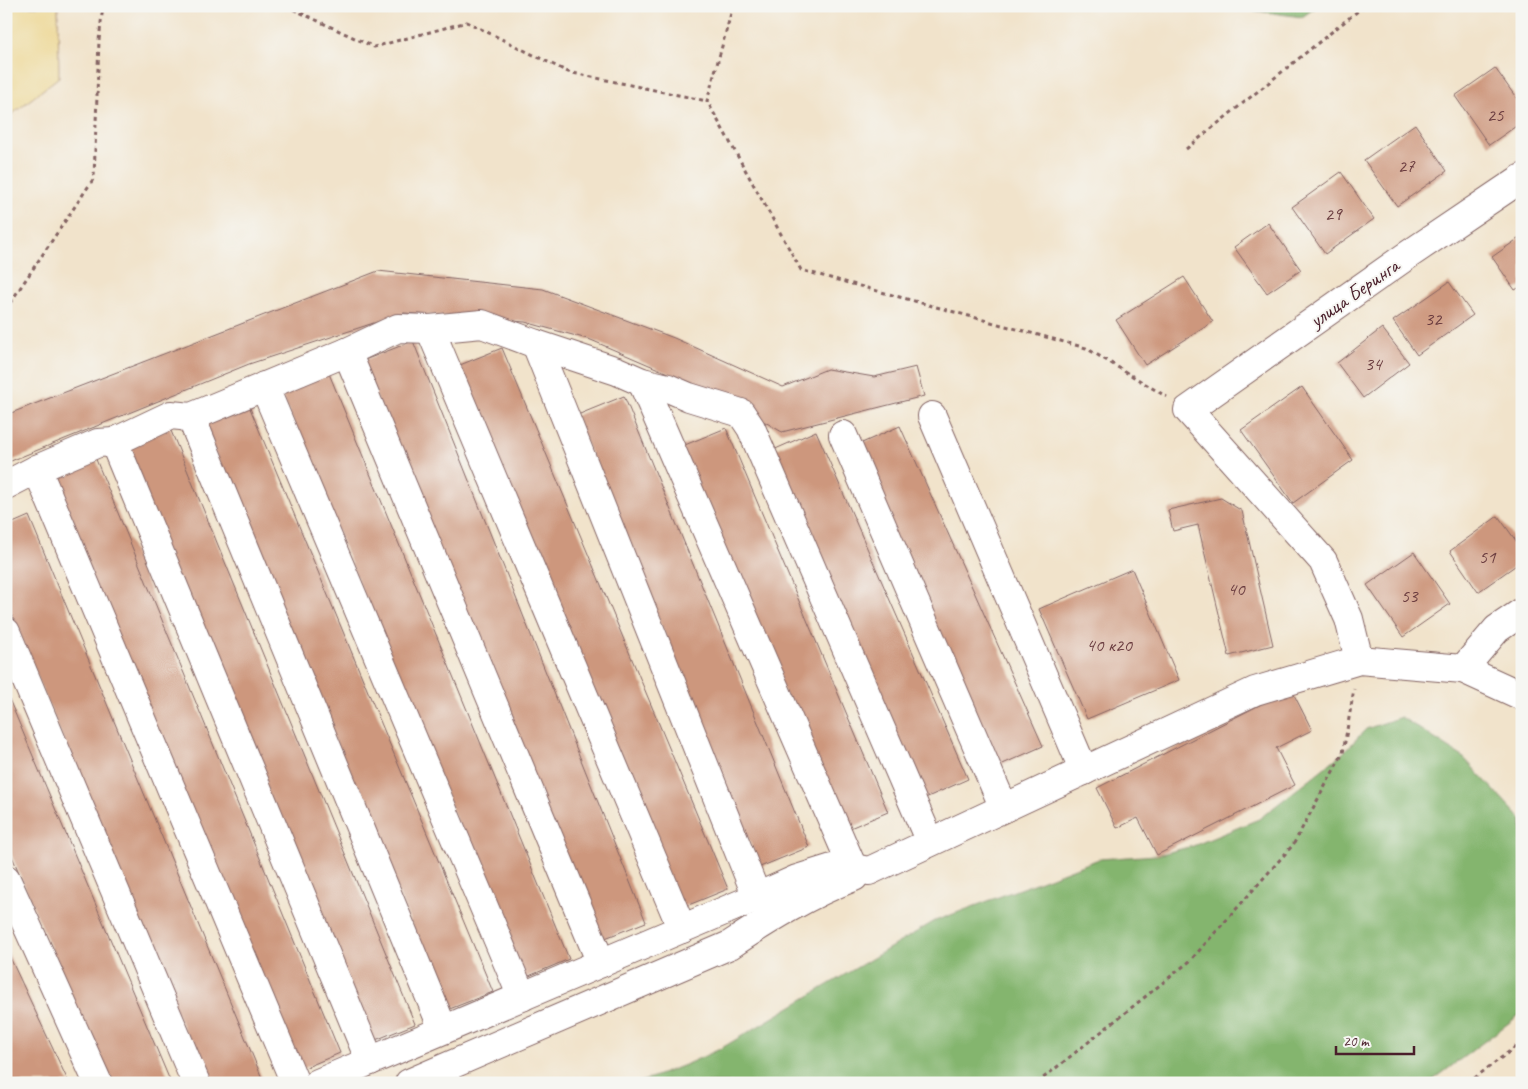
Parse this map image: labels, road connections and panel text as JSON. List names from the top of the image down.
{
  "streets": {
    "street": ["улица Беринга"]
  },
  "house_numbers": [
    "25",
    "27",
    "29",
    "32",
    "34",
    "51",
    "40",
    "53",
    "40 к20"
  ],
  "scale_bar": "20 m"
}
